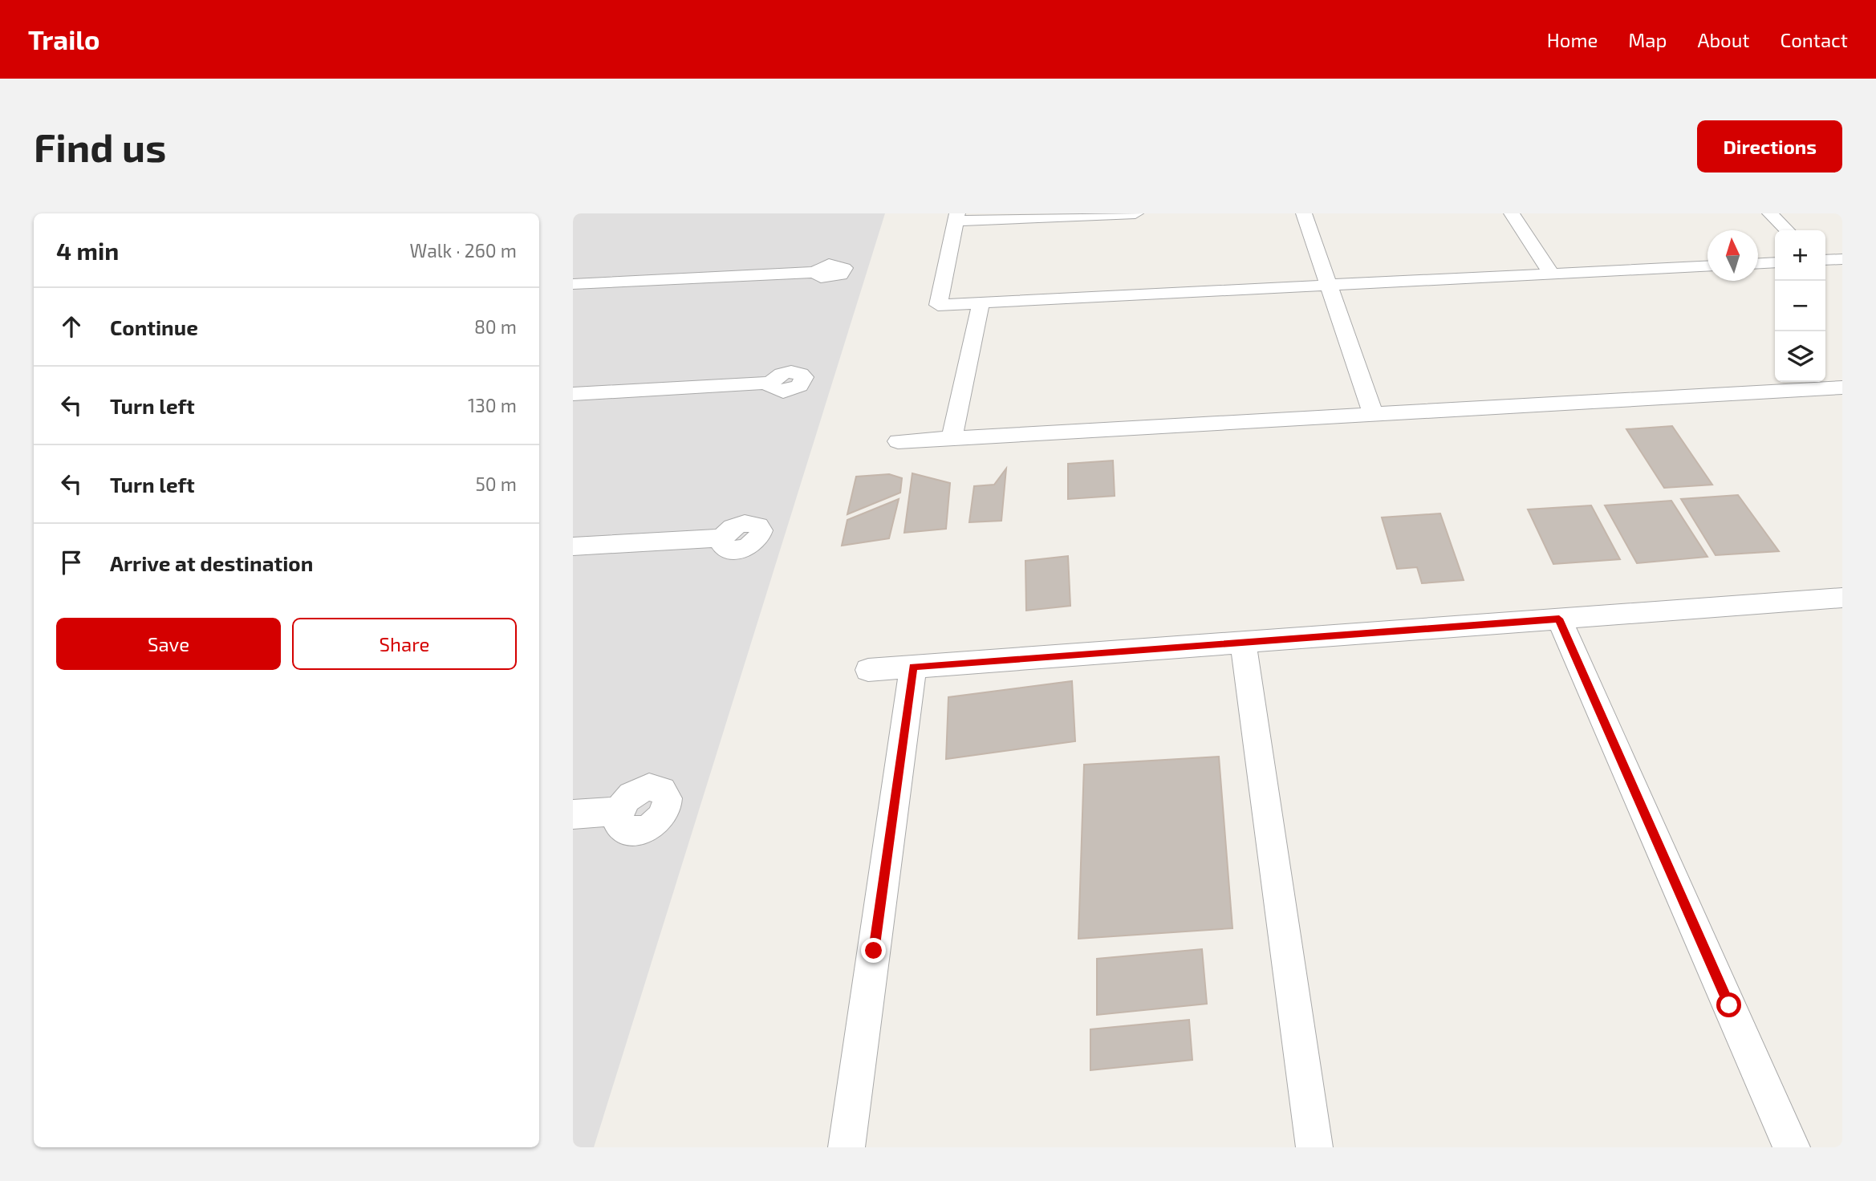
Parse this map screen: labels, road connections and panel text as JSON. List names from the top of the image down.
{
  "north": "top",
  "page": {
    "header": "Trailo",
    "nav": [
      "Home",
      "Map",
      "About",
      "Contact"
    ],
    "buttons": [
      "Directions",
      ["Save", "Share"]
    ],
    "title": "Find us",
    "heading": ["4 min", "Walk · 260 m"],
    "map_buttons": ["+", "−"],
    "list": [
      ["Continue", "80 m"],
      ["Turn left", "130 m"],
      ["Turn left", "50 m"],
      "Arrive at destination"
    ]
  }
}
